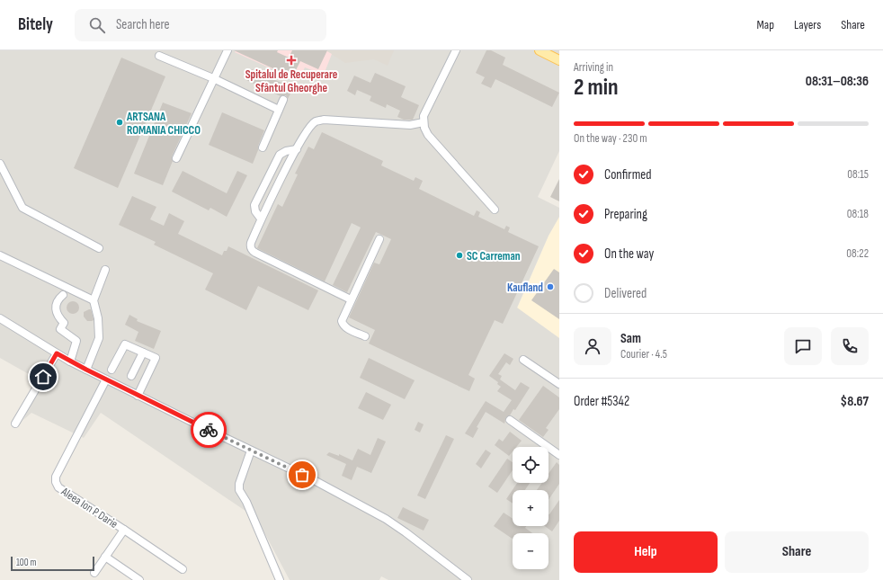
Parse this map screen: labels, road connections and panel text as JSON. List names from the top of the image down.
{
  "streets": {
    "street": ["Aleea Ion P Darie"]
  },
  "places": {
    "health": ["Spitalul de Recuperare Sfântul Gheorghe"],
    "other": ["ARTSANA ROMANIA CHICCO", "SC Carreman", "Kaufland"]
  },
  "scale_bar": "100 m",
  "page": {
    "header": "Bitely",
    "search": "Search here",
    "nav": ["Map", "Layers", "Share"],
    "heading": ["2 min", "Arriving in", "08:31–08:36"],
    "panel": [
      "Sam",
      "Courier · 4.5",
      "Order #5342",
      "$8.67"
    ],
    "bar": "On the way · 230 m",
    "list": [
      ["Confirmed", "08:15"],
      ["Preparing", "08:18"],
      ["On the way", "08:22"],
      "Delivered"
    ],
    "map_buttons": ["+", "−"],
    "buttons": ["Help", "Share"],
    "scale": "100 m"
  }
}
